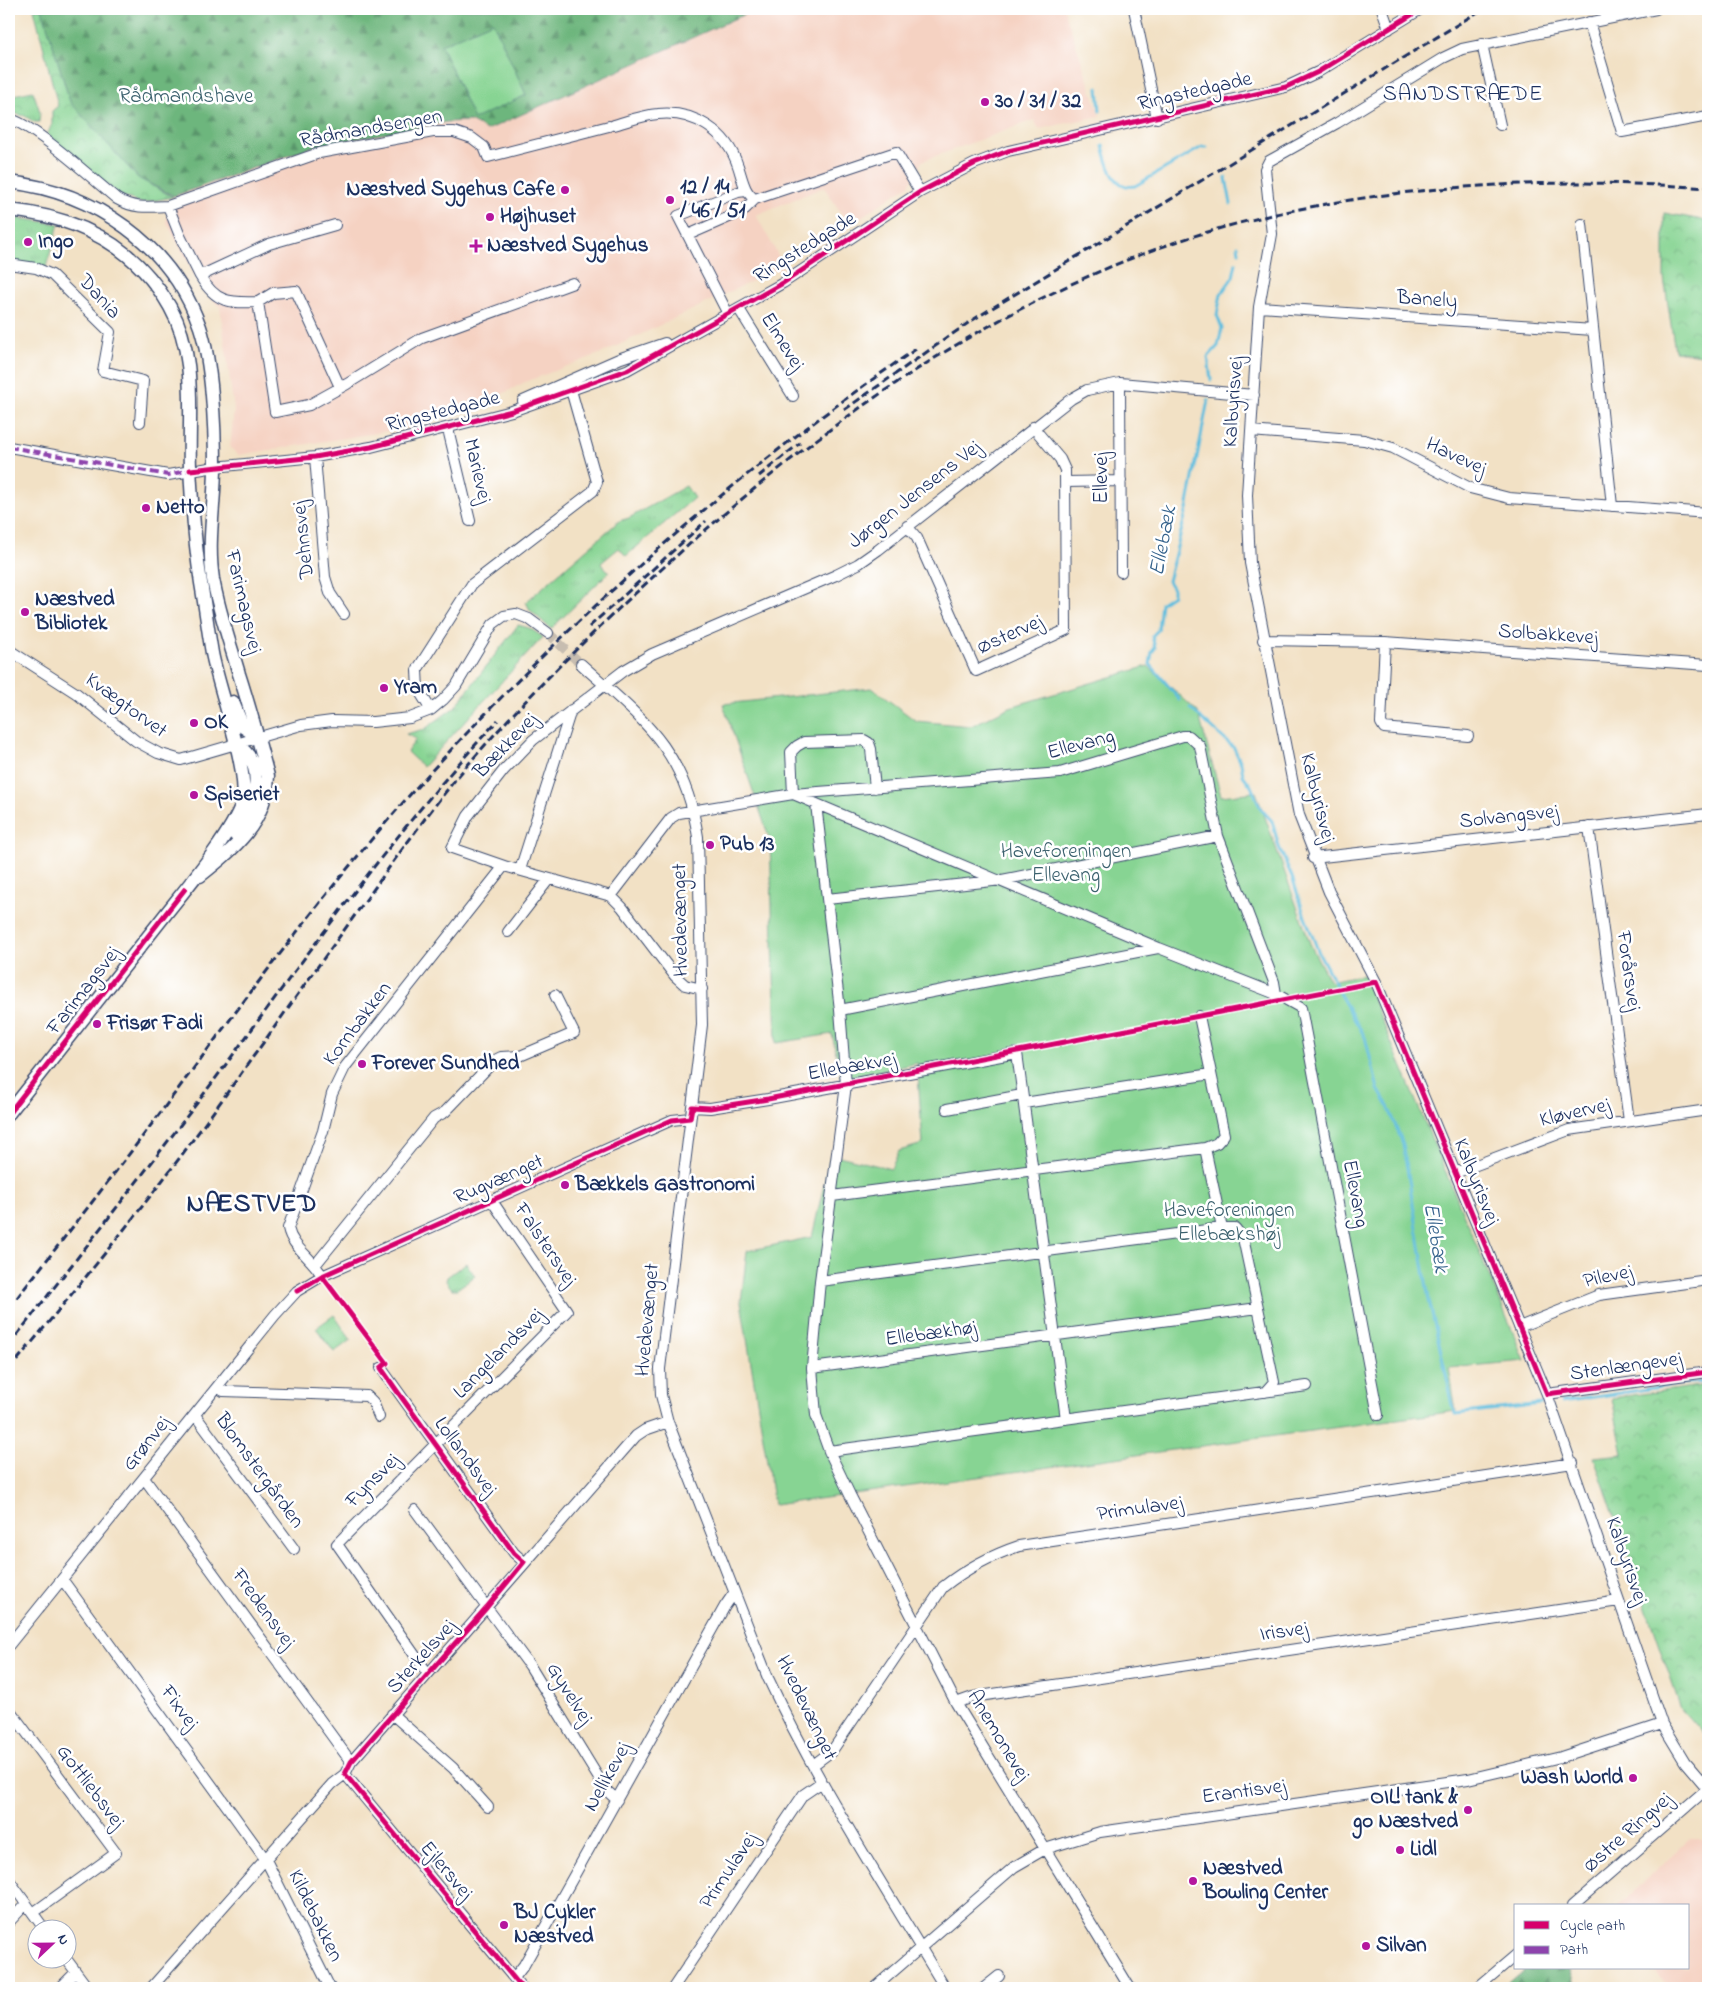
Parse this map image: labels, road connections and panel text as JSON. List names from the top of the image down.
{
  "streets": {
    "main road": ["Farimagsvej"],
    "street": [
      "Ringstedgade",
      "Rådmandsengen",
      "Dania",
      "Banely",
      "Elmevej",
      "Kalbyrisvej",
      "Havevej",
      "Marievej",
      "Ellevej",
      "Jørgen Jensens Vej",
      "Dehnsvej",
      "Østervej",
      "Solbakkevej",
      "Kvægtorvet",
      "Ellevang",
      "Bækkevej",
      "Solvangsvej",
      "Hvedevænget",
      "Forårsvej",
      "Kornbakken",
      "Ellebækvej",
      "Kløvervej",
      "Rugvænget",
      "Falstersvej",
      "Pilevej",
      "Ellebækhøj",
      "Langelandsvej",
      "Stenlængevej",
      "Grønvej",
      "Lollandsvej",
      "Blomstergården",
      "Fynsvej",
      "Primulavej",
      "Fredensvej",
      "Irisvej",
      "Sterkelsvej",
      "Gyvelvej",
      "Fixvej",
      "Anemonevej",
      "Nellikevej",
      "Gottliebsvej",
      "Erantisvej",
      "Østre Ringvej",
      "Ejlersvej",
      "Kildebakken"
    ]
  },
  "crossings": [
    ["Ringstedgade", "Elmevej"],
    ["Ringstedgade", "Marievej"],
    ["Ringstedgade", "Dehnsvej"],
    ["Ringstedgade", "Farimagsvej"],
    ["Banely", "Kalbyrisvej"],
    ["Kalbyrisvej", "Havevej"],
    ["Kalbyrisvej", "Jørgen Jensens Vej"],
    ["Kalbyrisvej", "Solbakkevej"],
    ["Kalbyrisvej", "Solvangsvej"],
    ["Kalbyrisvej", "Kløvervej"],
    ["Kalbyrisvej", "Pilevej"],
    ["Kalbyrisvej", "Stenlængevej"],
    ["Kalbyrisvej", "Primulavej"],
    ["Kalbyrisvej", "Irisvej"],
    ["Kalbyrisvej", "Erantisvej"],
    ["Kalbyrisvej", "Østre Ringvej"],
    ["Ellevej", "Jørgen Jensens Vej"],
    ["Jørgen Jensens Vej", "Østervej"],
    ["Jørgen Jensens Vej", "Bækkevej"],
    ["Jørgen Jensens Vej", "Hvedevænget"],
    ["Farimagsvej", "Kvægtorvet"],
    ["Ellevang", "Hvedevænget"],
    ["Bækkevej", "Hvedevænget"],
    ["Bækkevej", "Kornbakken"],
    ["Solvangsvej", "Forårsvej"],
    ["Hvedevænget", "Ellebækvej"],
    ["Hvedevænget", "Rugvænget"],
    ["Hvedevænget", "Primulavej"],
    ["Hvedevænget", "Sterkelsvej"],
    ["Hvedevænget", "Nellikevej"],
    ["Hvedevænget", "Erantisvej"],
    ["Forårsvej", "Kløvervej"],
    ["Kornbakken", "Rugvænget"],
    ["Kornbakken", "Grønvej"],
    ["Ellebækvej", "Rugvænget"],
    ["Rugvænget", "Falstersvej"],
    ["Rugvænget", "Grønvej"],
    ["Falstersvej", "Langelandsvej"],
    ["Langelandsvej", "Lollandsvej"],
    ["Langelandsvej", "Fynsvej"],
    ["Grønvej", "Blomstergården"],
    ["Grønvej", "Fredensvej"],
    ["Grønvej", "Fixvej"],
    ["Lollandsvej", "Fynsvej"],
    ["Lollandsvej", "Sterkelsvej"],
    ["Fynsvej", "Sterkelsvej"],
    ["Primulavej", "Anemonevej"],
    ["Fredensvej", "Sterkelsvej"],
    ["Irisvej", "Anemonevej"],
    ["Sterkelsvej", "Gyvelvej"],
    ["Sterkelsvej", "Fixvej"],
    ["Sterkelsvej", "Ejlersvej"],
    ["Sterkelsvej", "Kildebakken"],
    ["Gyvelvej", "Nellikevej"],
    ["Fixvej", "Kildebakken"],
    ["Anemonevej", "Erantisvej"],
    ["Nellikevej", "Ejlersvej"]
  ],
  "districts": ["SANDSTRÆDE", "NÆSTVED"],
  "water": ["Ellebæk"],
  "parks": ["Rådmandshave", "Haveforeningen Ellevang", "Haveforeningen Ellebækshøj"],
  "places": {
    "other": [
      "30 / 31 / 32",
      "Næstved Sygehus Cafe",
      "12 / 14 / 46 / 51",
      "Højhuset",
      "Ingo",
      "Netto",
      "Næstved Bibliotek",
      "Yram",
      "OK",
      "Spiseriet",
      "Pub 13",
      "Frisør Fadi",
      "Forever Sundhed",
      "Bækkels Gastronomi",
      "Wash World",
      "OIL! tank & go Næstved",
      "Lidl",
      "Næstved Bowling Center",
      "BJ Cykler Næstved",
      "Silvan"
    ],
    "health": ["Næstved Sygehus"]
  },
  "legend": ["Cycle path", "Path"],
  "north": "right"
}
